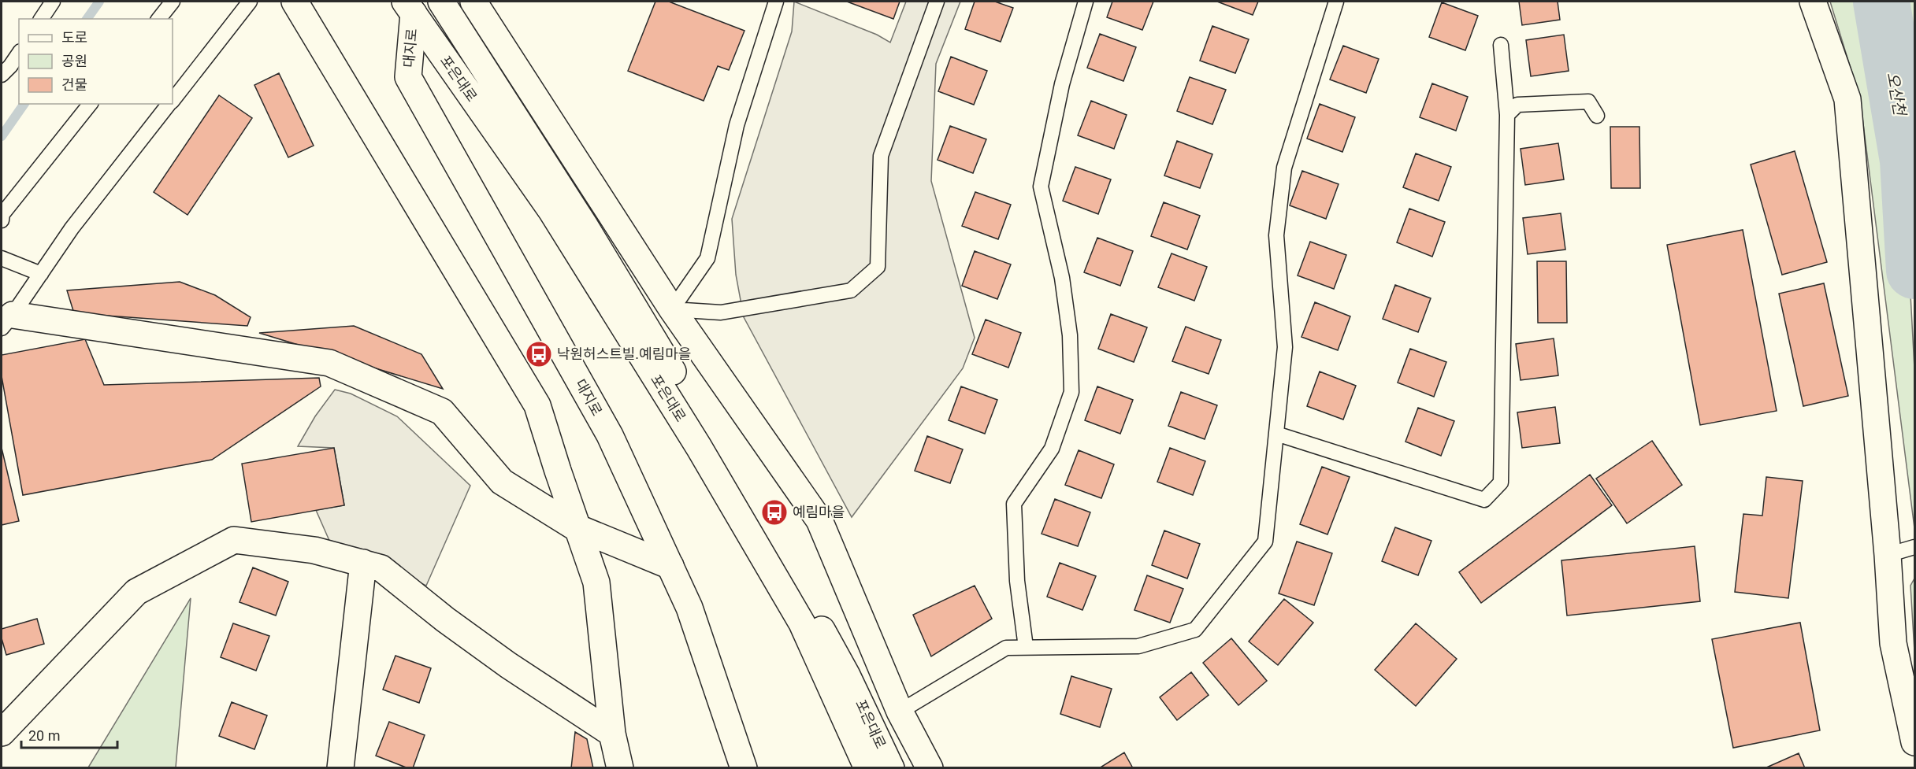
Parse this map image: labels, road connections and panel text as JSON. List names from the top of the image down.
{
  "streets": {
    "main road": ["대지로", "포은대로"]
  },
  "crossings": [
    ["대지로", "포은대로"]
  ],
  "water": ["오산천"],
  "places": {
    "bus stop": ["낙원허스트빌.예림마을", "예림마을"]
  },
  "legend": ["도로", "공원", "건물"],
  "scale_bar": "20 m"
}
